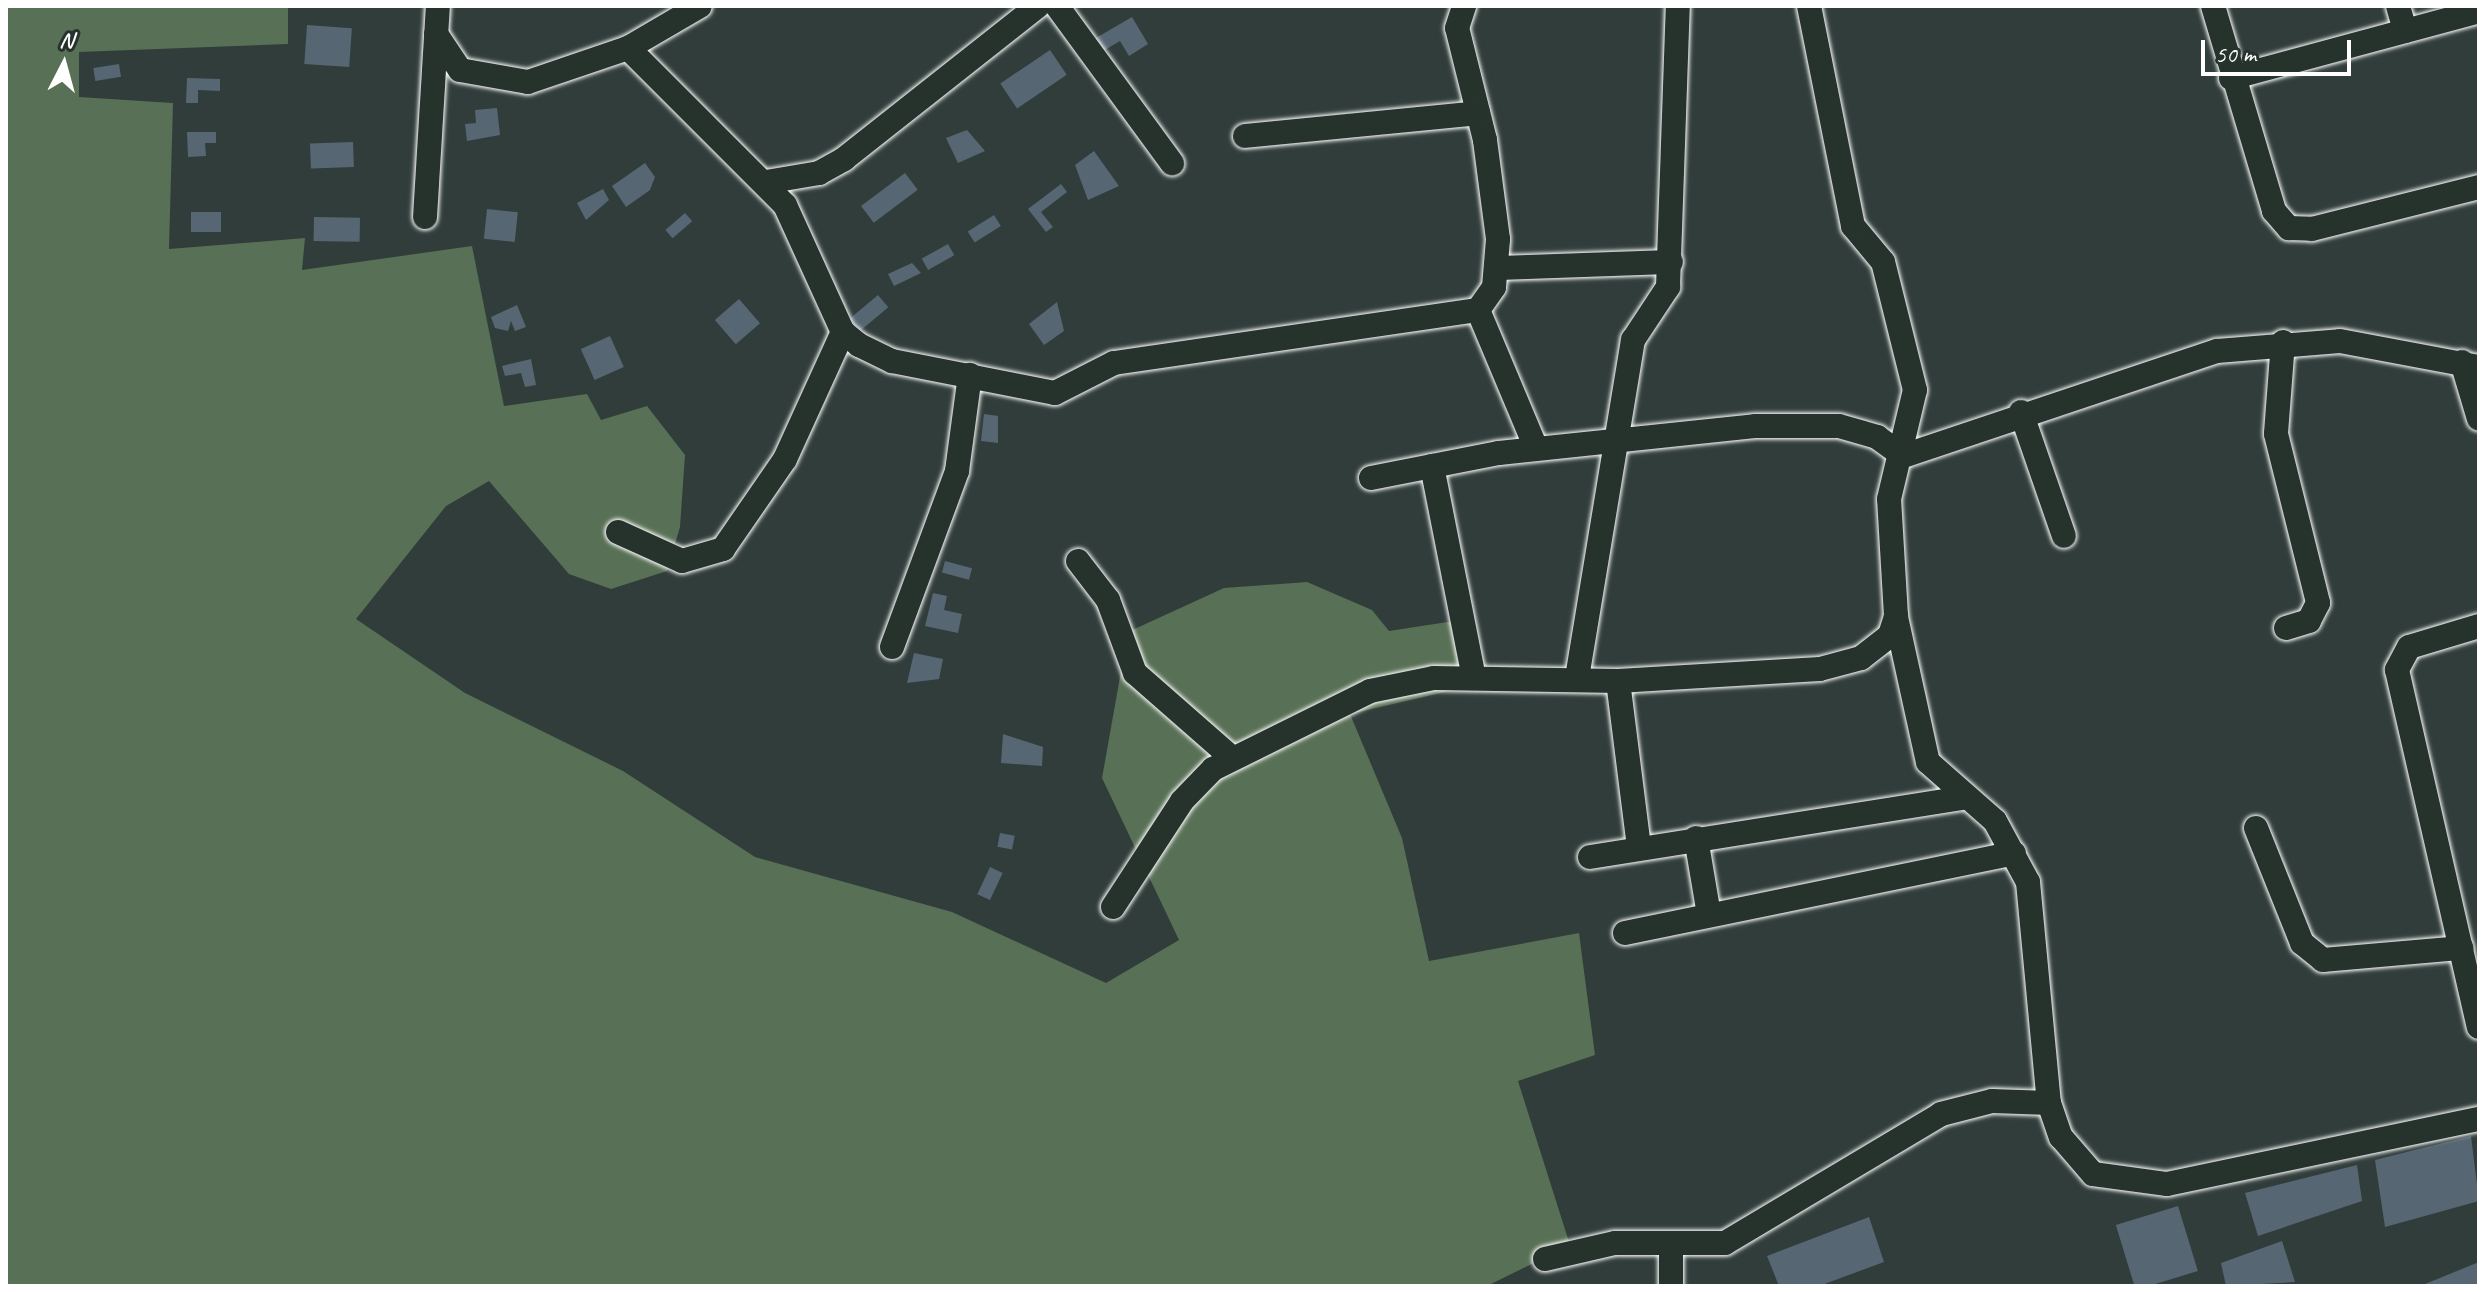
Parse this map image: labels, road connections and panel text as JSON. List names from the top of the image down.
{
  "scale_bar": "50 m",
  "north": "top"
}
